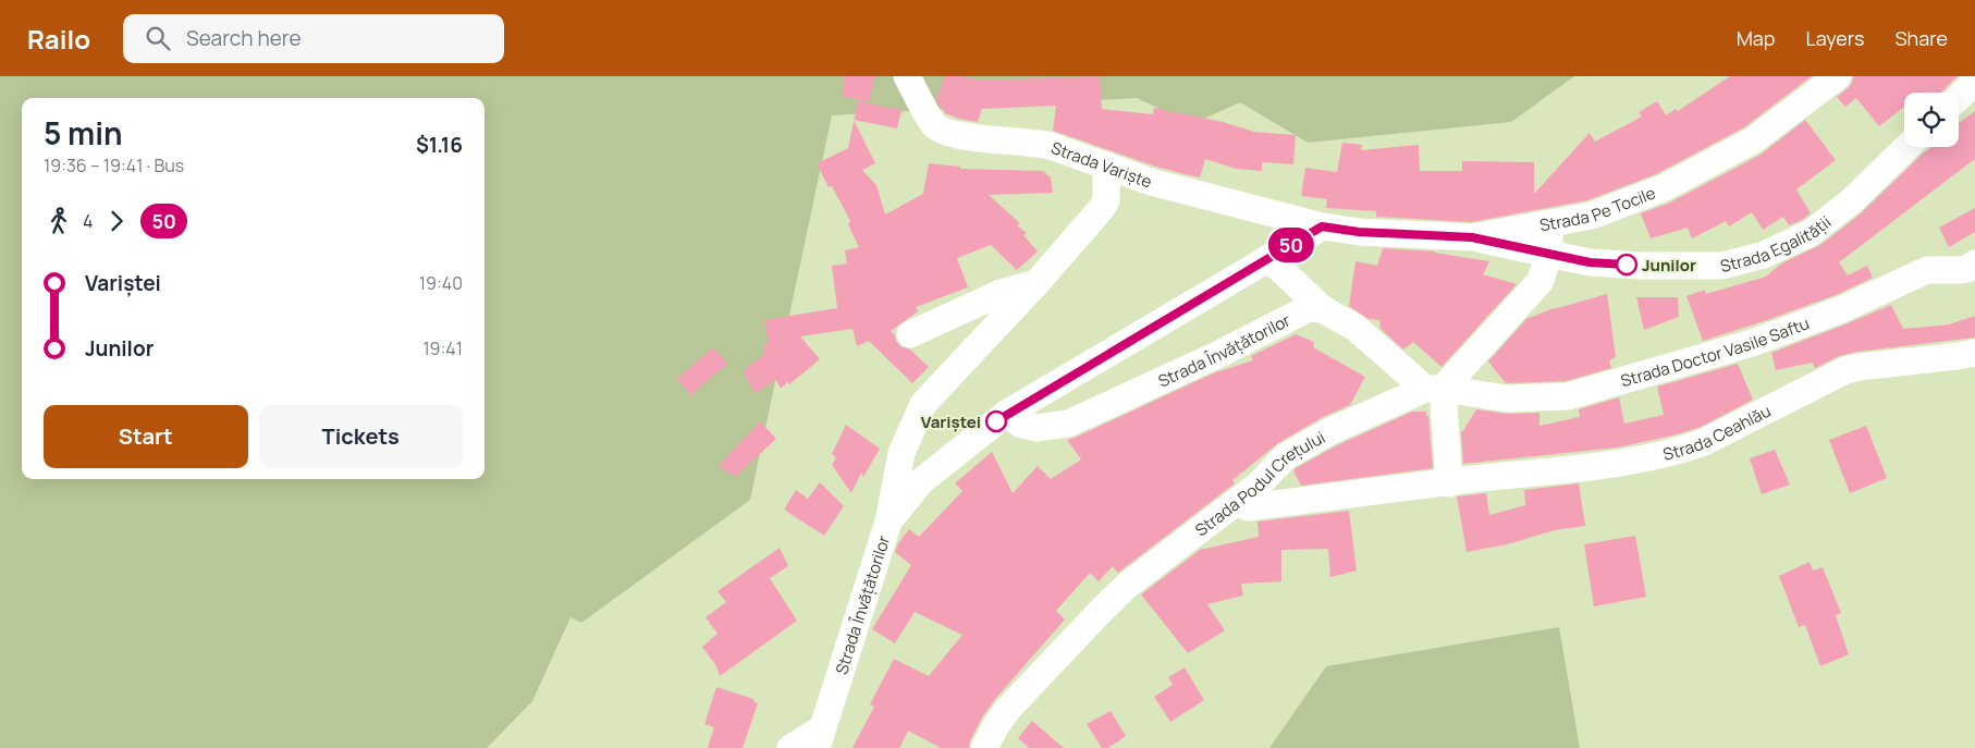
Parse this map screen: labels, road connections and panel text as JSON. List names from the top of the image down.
{
  "streets": {
    "street": [
      "Strada Variște",
      "Strada Pe Tocile",
      "Strada Egalității",
      "Strada Învățătorilor",
      "Strada Doctor Vasile Saftu",
      "Strada Ceahlău",
      "Strada Podul Crețului"
    ]
  },
  "crossings": [
    ["Strada Variște", "Strada Pe Tocile"],
    ["Strada Variște", "Strada Învățătorilor"],
    ["Strada Pe Tocile", "Strada Egalității"],
    ["Strada Pe Tocile", "Strada Învățătorilor"],
    ["Strada Pe Tocile", "Strada Podul Crețului"],
    ["Strada Egalității", "Strada Podul Crețului"],
    ["Strada Doctor Vasile Saftu", "Strada Podul Crețului"]
  ],
  "places": ["Junilor", "Variștei"],
  "lines": ["bus line 50"],
  "page": {
    "header": "Railo",
    "search": "Search here",
    "nav": ["Map", "Layers", "Share"],
    "on_map": "50",
    "heading": ["5 min", "19:36 – 19:41 · Bus", "$1.16"],
    "legs": ["4", "50"],
    "list": [
      {
        "name": "Variștei",
        "value": "19:40"
      },
      {
        "name": "Junilor",
        "value": "19:41"
      }
    ],
    "buttons": ["Start", "Tickets"]
  }
}
